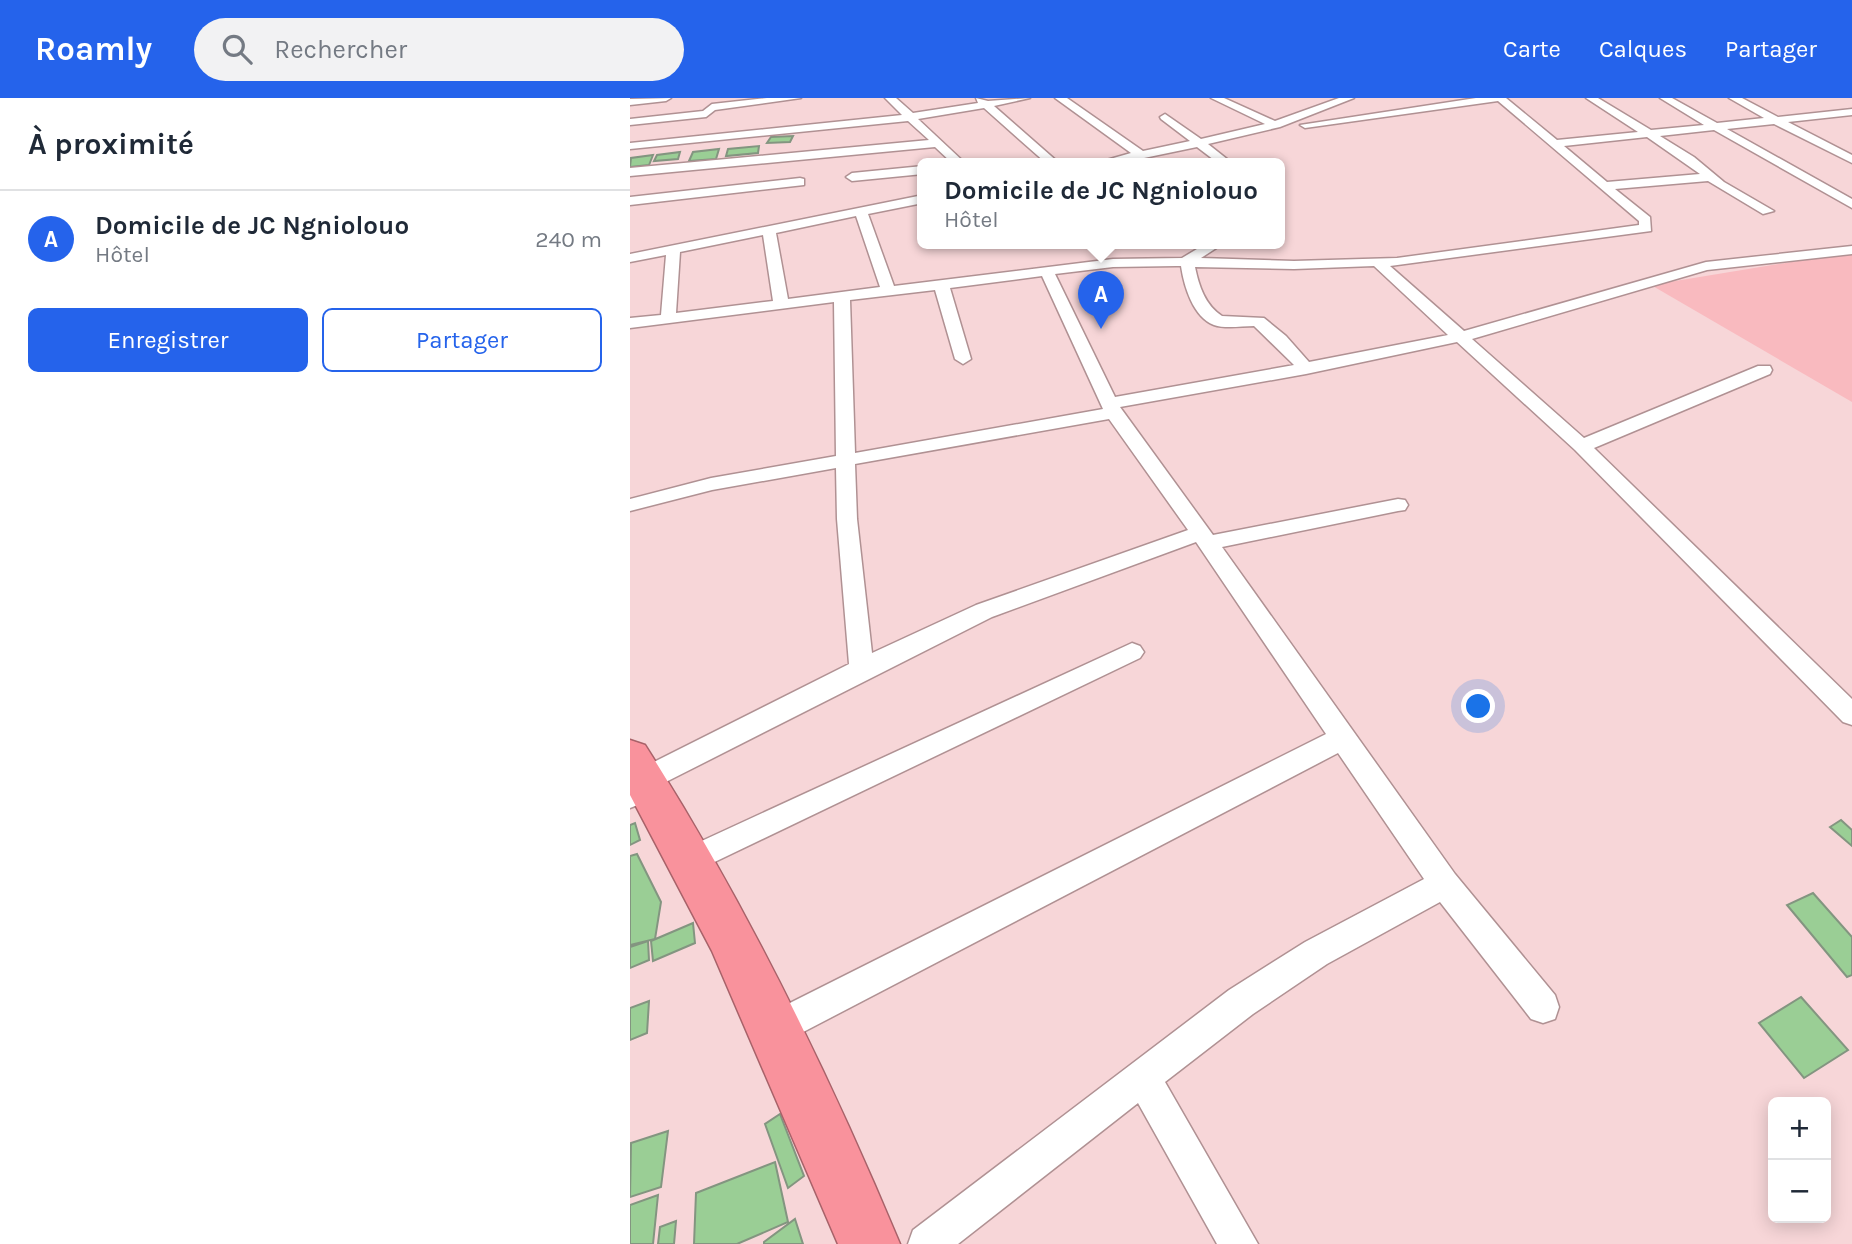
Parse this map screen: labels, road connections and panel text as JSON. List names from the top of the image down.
{
  "page": {
    "header": "Roamly",
    "search": "Rechercher",
    "nav": ["Carte", "Calques", "Partager"],
    "heading": "À proximité",
    "popup": ["Domicile de JC Ngniolouo", "Hôtel"],
    "list": [
      {
        "mark": "A",
        "name": "Domicile de JC Ngniolouo",
        "note": "Hôtel",
        "value": "240 m"
      }
    ],
    "pins": "A",
    "buttons": ["Enregistrer", "Partager"],
    "map_buttons": ["+", "−"]
  }
}
